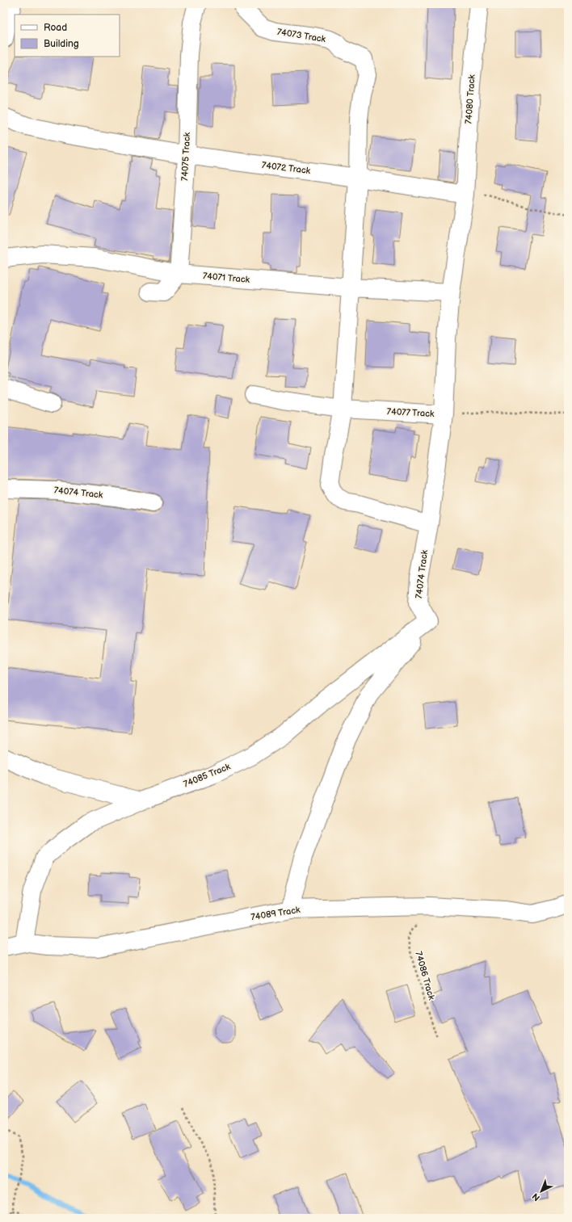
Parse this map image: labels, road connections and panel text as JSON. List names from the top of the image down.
{
  "streets": {
    "street": [
      "74073 Track",
      "74080 Track",
      "74075 Track",
      "74072 Track",
      "74071 Track",
      "74077 Track",
      "74074 Track",
      "74085 Track",
      "74089 Track"
    ],
    "path": ["74086 Track"]
  },
  "crossings": [
    ["74073 Track", "74072 Track"],
    ["74073 Track", "74071 Track"],
    ["74073 Track", "74077 Track"],
    ["74073 Track", "74074 Track"],
    ["74080 Track", "74072 Track"],
    ["74080 Track", "74071 Track"],
    ["74080 Track", "74077 Track"],
    ["74080 Track", "74074 Track"],
    ["74075 Track", "74072 Track"],
    ["74075 Track", "74071 Track"],
    ["74077 Track", "74074 Track"],
    ["74074 Track", "74085 Track"],
    ["74085 Track", "74089 Track"],
    ["74089 Track", "74086 Track"]
  ],
  "legend": ["Road", "Building"],
  "north": "bottom left"
}
